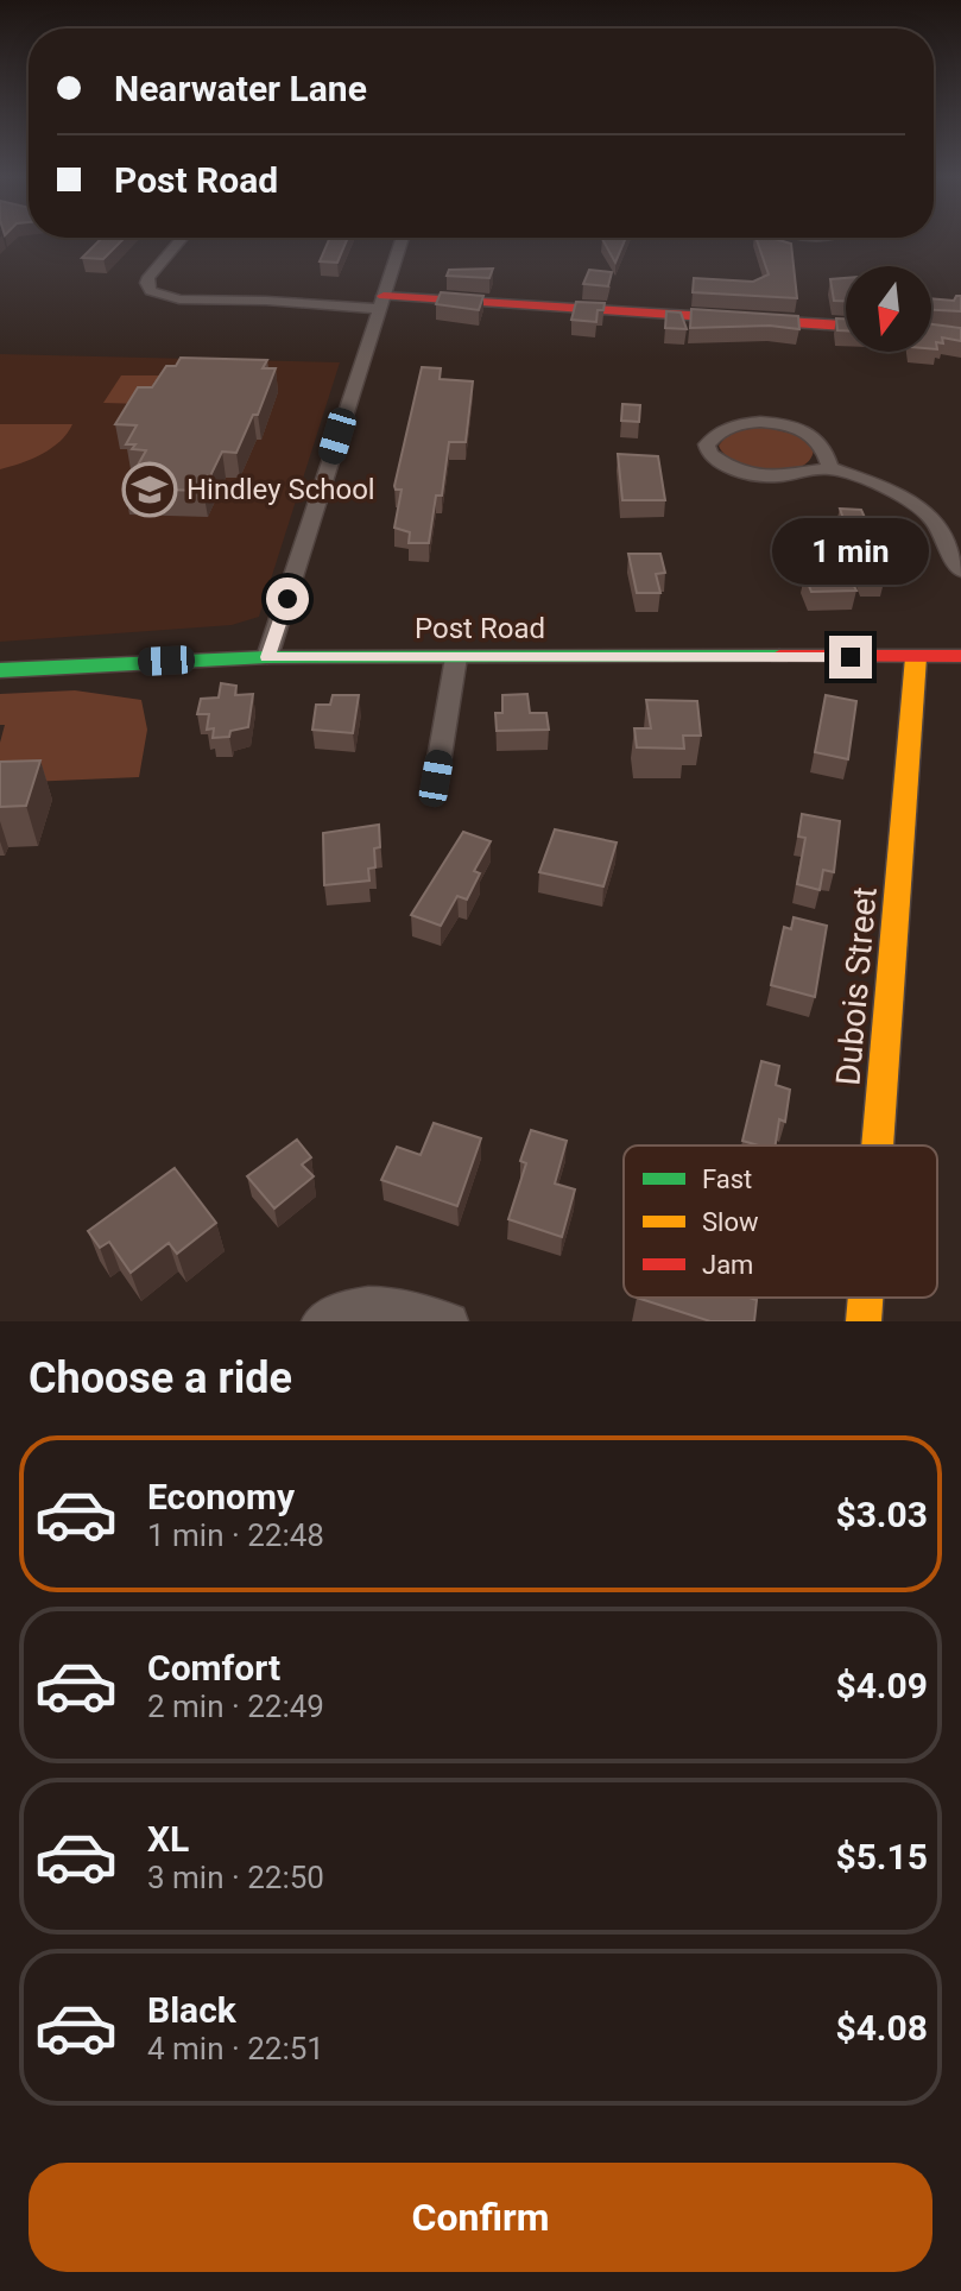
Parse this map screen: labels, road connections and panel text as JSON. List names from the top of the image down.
{
  "streets": {
    "street": ["Post Road", "Dubois Street"]
  },
  "crossings": [
    ["Post Road", "Dubois Street"]
  ],
  "places": {
    "school or university": ["Hindley School"]
  },
  "legend": ["Fast", "Slow", "Jam"],
  "north": "bottom",
  "page": {
    "banner": ["Nearwater Lane", "Post Road"],
    "bubble": "1 min",
    "heading": "Choose a ride",
    "list": [
      {
        "name": "Economy",
        "note": "1 min · 22:48",
        "value": "$3.03"
      },
      {
        "name": "Comfort",
        "note": "2 min · 22:49",
        "value": "$4.09"
      },
      {
        "name": "XL",
        "note": "3 min · 22:50",
        "value": "$5.15"
      },
      {
        "name": "Black",
        "note": "4 min · 22:51",
        "value": "$4.08"
      }
    ],
    "buttons": "Confirm"
  }
}
